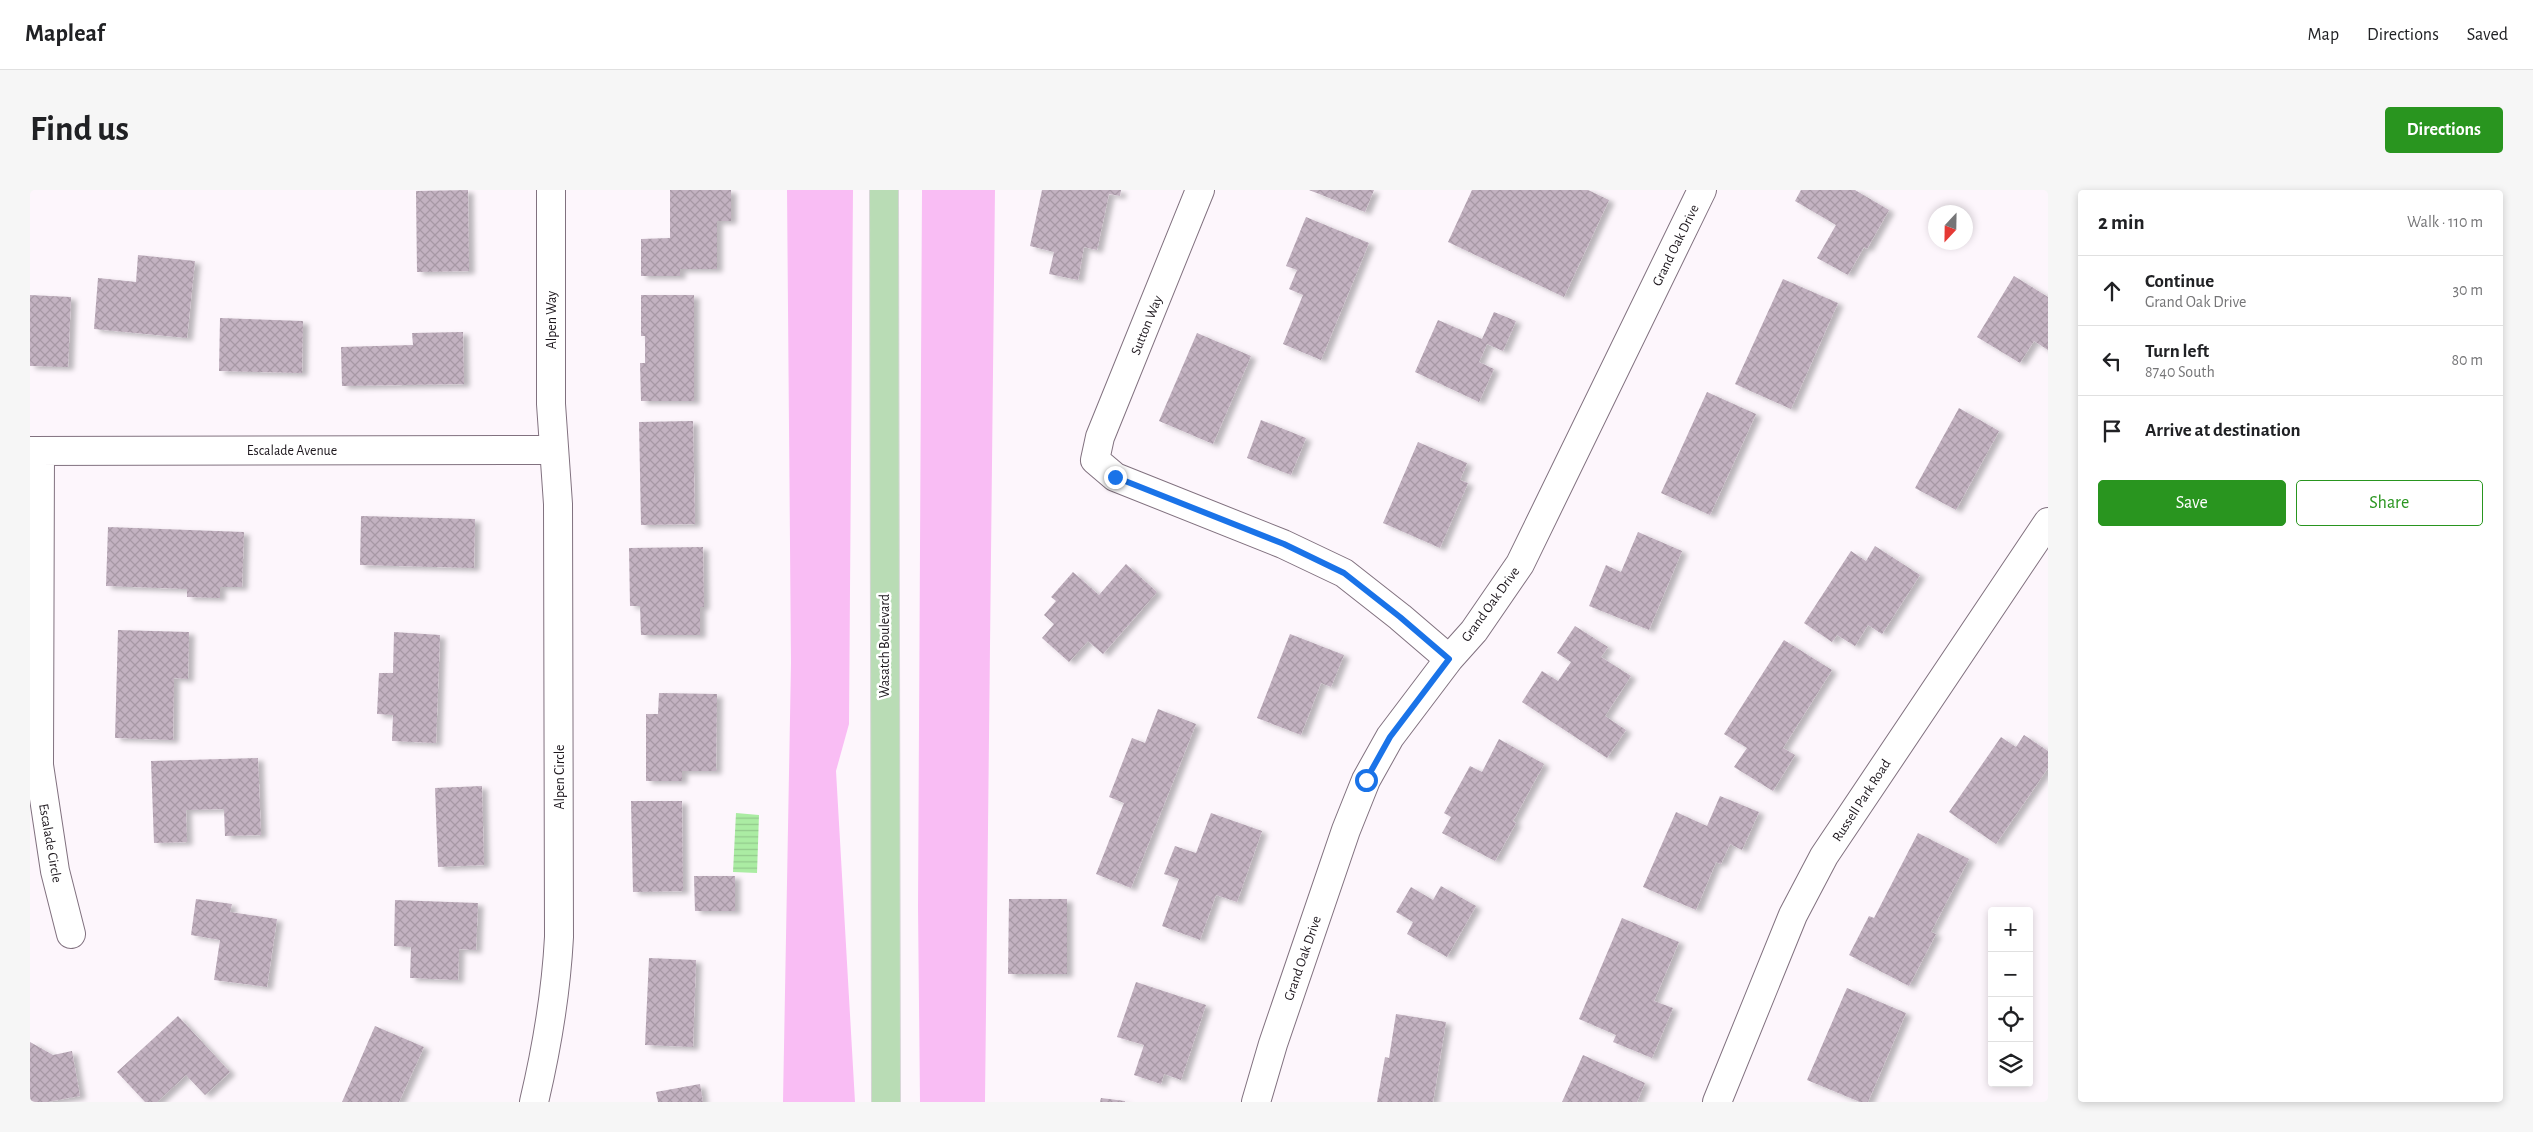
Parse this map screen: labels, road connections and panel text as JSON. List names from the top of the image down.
{
  "streets": {
    "main road": ["Wasatch Boulevard"],
    "street": [
      "Grand Oak Drive",
      "Alpen Way",
      "Sutton Way",
      "Escalade Avenue",
      "Alpen Circle",
      "Russell Park Road",
      "Escalade Circle"
    ]
  },
  "crossings": [
    ["Grand Oak Drive", "Sutton Way"],
    ["Alpen Way", "Escalade Avenue"],
    ["Alpen Way", "Alpen Circle"],
    ["Escalade Avenue", "Alpen Circle"],
    ["Escalade Avenue", "Escalade Circle"]
  ],
  "north": "bottom",
  "page": {
    "header": "Mapleaf",
    "nav": ["Map", "Directions", "Saved"],
    "buttons": [
      "Directions",
      ["Save", "Share"]
    ],
    "title": "Find us",
    "heading": ["2 min", "Walk · 110 m"],
    "list": [
      ["Continue", "Grand Oak Drive", "30 m"],
      ["Turn left", "8740 South", "80 m"],
      "Arrive at destination"
    ],
    "map_buttons": ["+", "−"]
  }
}
